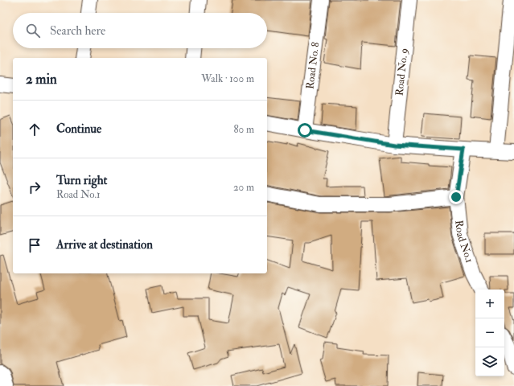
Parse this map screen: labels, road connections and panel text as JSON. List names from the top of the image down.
{
  "streets": {
    "street": ["Road No. 8", "Road No. 9", "Road No.1"]
  },
  "page": {
    "search": "Search here",
    "heading": ["2 min", "Walk · 100 m"],
    "list": [
      ["Continue", "80 m"],
      ["Turn right", "Road No.1", "20 m"],
      "Arrive at destination"
    ],
    "map_buttons": ["+", "−"]
  }
}
